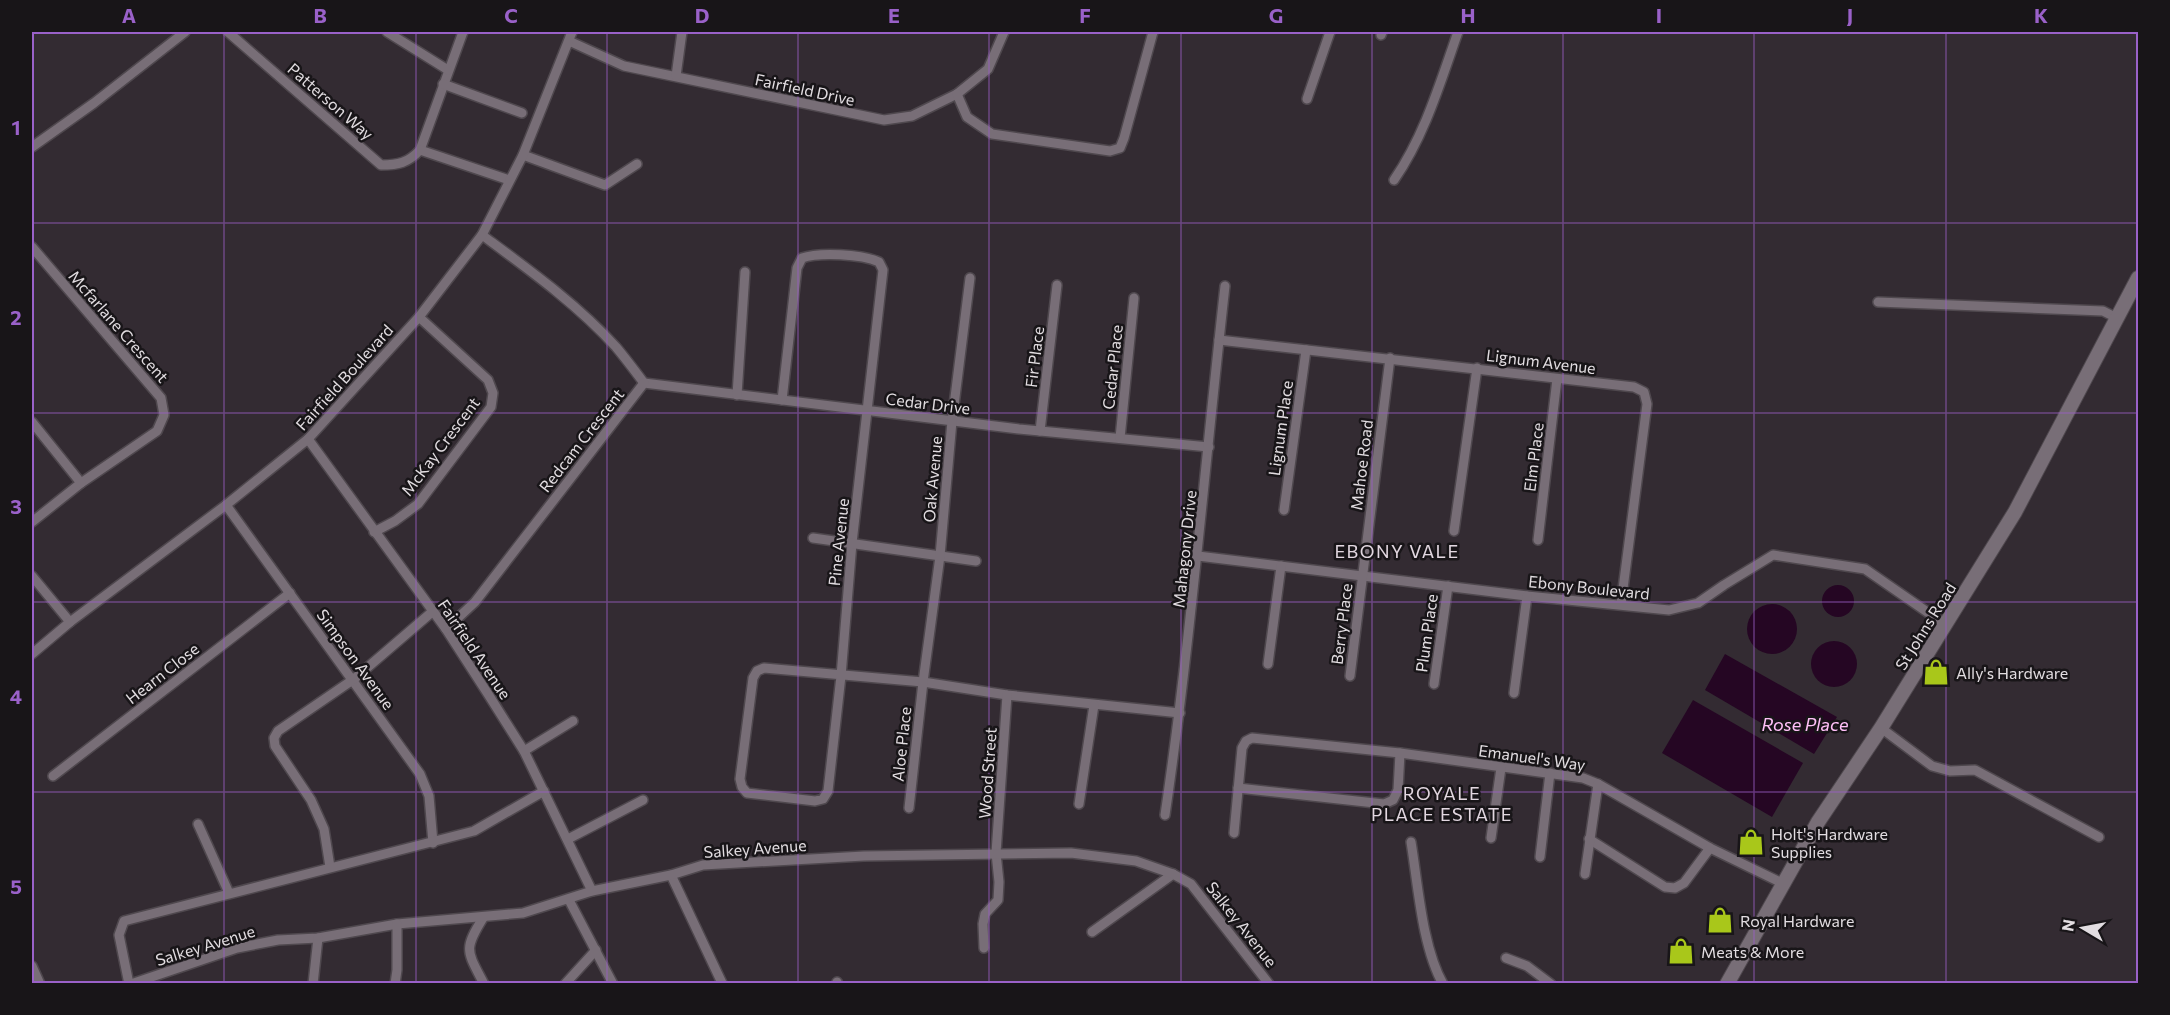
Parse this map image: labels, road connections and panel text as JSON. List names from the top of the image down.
{
  "streets": {
    "main road": ["St Johns Road"],
    "street": [
      "Fairfield Drive",
      "Patterson Way",
      "Mcfarlane Crescent",
      "Fir Place",
      "Lignum Avenue",
      "Cedar Place",
      "Fairfield Boulevard",
      "Cedar Drive",
      "Lignum Place",
      "Redcam Crescent",
      "McKay Crescent",
      "Elm Place",
      "Mahoe Road",
      "Oak Avenue",
      "Pine Avenue",
      "Mahagony Drive",
      "Ebony Boulevard",
      "Berry Place",
      "Plum Place",
      "Fairfield Avenue",
      "Simpson Avenue",
      "Hearn Close",
      "Aloe Place",
      "Emanuel's Way",
      "Wood Street",
      "Salkey Avenue"
    ]
  },
  "crossings": [
    ["Fairfield Drive", "Fairfield Boulevard"],
    ["Fir Place", "Cedar Drive"],
    ["Lignum Avenue", "Lignum Place"],
    ["Lignum Avenue", "Elm Place"],
    ["Lignum Avenue", "Mahoe Road"],
    ["Lignum Avenue", "Mahagony Drive"],
    ["Lignum Avenue", "Ebony Boulevard"],
    ["Cedar Place", "Cedar Drive"],
    ["Fairfield Boulevard", "Redcam Crescent"],
    ["Fairfield Boulevard", "McKay Crescent"],
    ["Fairfield Boulevard", "Fairfield Avenue"],
    ["Fairfield Boulevard", "Simpson Avenue"],
    ["Cedar Drive", "Redcam Crescent"],
    ["Cedar Drive", "Oak Avenue"],
    ["Cedar Drive", "Pine Avenue"],
    ["Cedar Drive", "Mahagony Drive"],
    ["Redcam Crescent", "Fairfield Avenue"],
    ["McKay Crescent", "Fairfield Avenue"],
    ["Mahoe Road", "Ebony Boulevard"],
    ["Mahoe Road", "Berry Place"],
    ["Oak Avenue", "Aloe Place"],
    ["Mahagony Drive", "Ebony Boulevard"],
    ["Ebony Boulevard", "Berry Place"],
    ["Ebony Boulevard", "St Johns Road"],
    ["Ebony Boulevard", "Plum Place"],
    ["St Johns Road", "Emanuel's Way"],
    ["Fairfield Avenue", "Salkey Avenue"],
    ["Simpson Avenue", "Hearn Close"],
    ["Simpson Avenue", "Salkey Avenue"],
    ["Wood Street", "Salkey Avenue"]
  ],
  "districts": ["EBONY VALE", "ROYALE PLACE ESTATE"],
  "water": ["Rose Place"],
  "places": {
    "shop": [
      "Ally's Hardware",
      "Holt's Hardware Supplies",
      "Royal Hardware",
      "Meats & More"
    ]
  },
  "north": "left",
  "grid": {
    "columns": [
      "A",
      "B",
      "C",
      "D",
      "E",
      "F",
      "G",
      "H",
      "I",
      "J",
      "K"
    ],
    "rows": [
      "1",
      "2",
      "3",
      "4",
      "5"
    ]
  }
}
